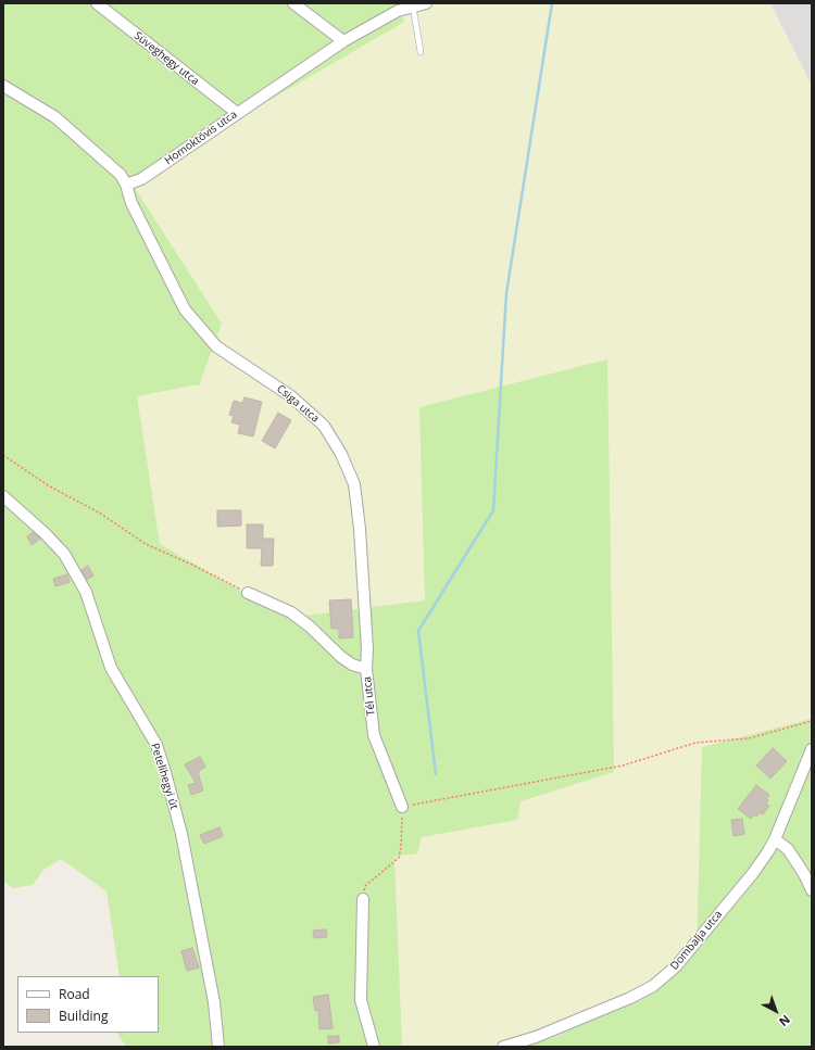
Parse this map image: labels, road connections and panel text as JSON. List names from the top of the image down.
{
  "streets": {
    "street": [
      "Süveghegy utca",
      "Homoktövis utca",
      "Csiga utca",
      "Tél utca",
      "Petelihegyi út",
      "Dombalja utca"
    ]
  },
  "crossings": [
    ["Süveghegy utca", "Homoktövis utca"],
    ["Homoktövis utca", "Csiga utca"],
    ["Csiga utca", "Tél utca"]
  ],
  "legend": ["Road", "Building"],
  "north": "bottom right"
}
